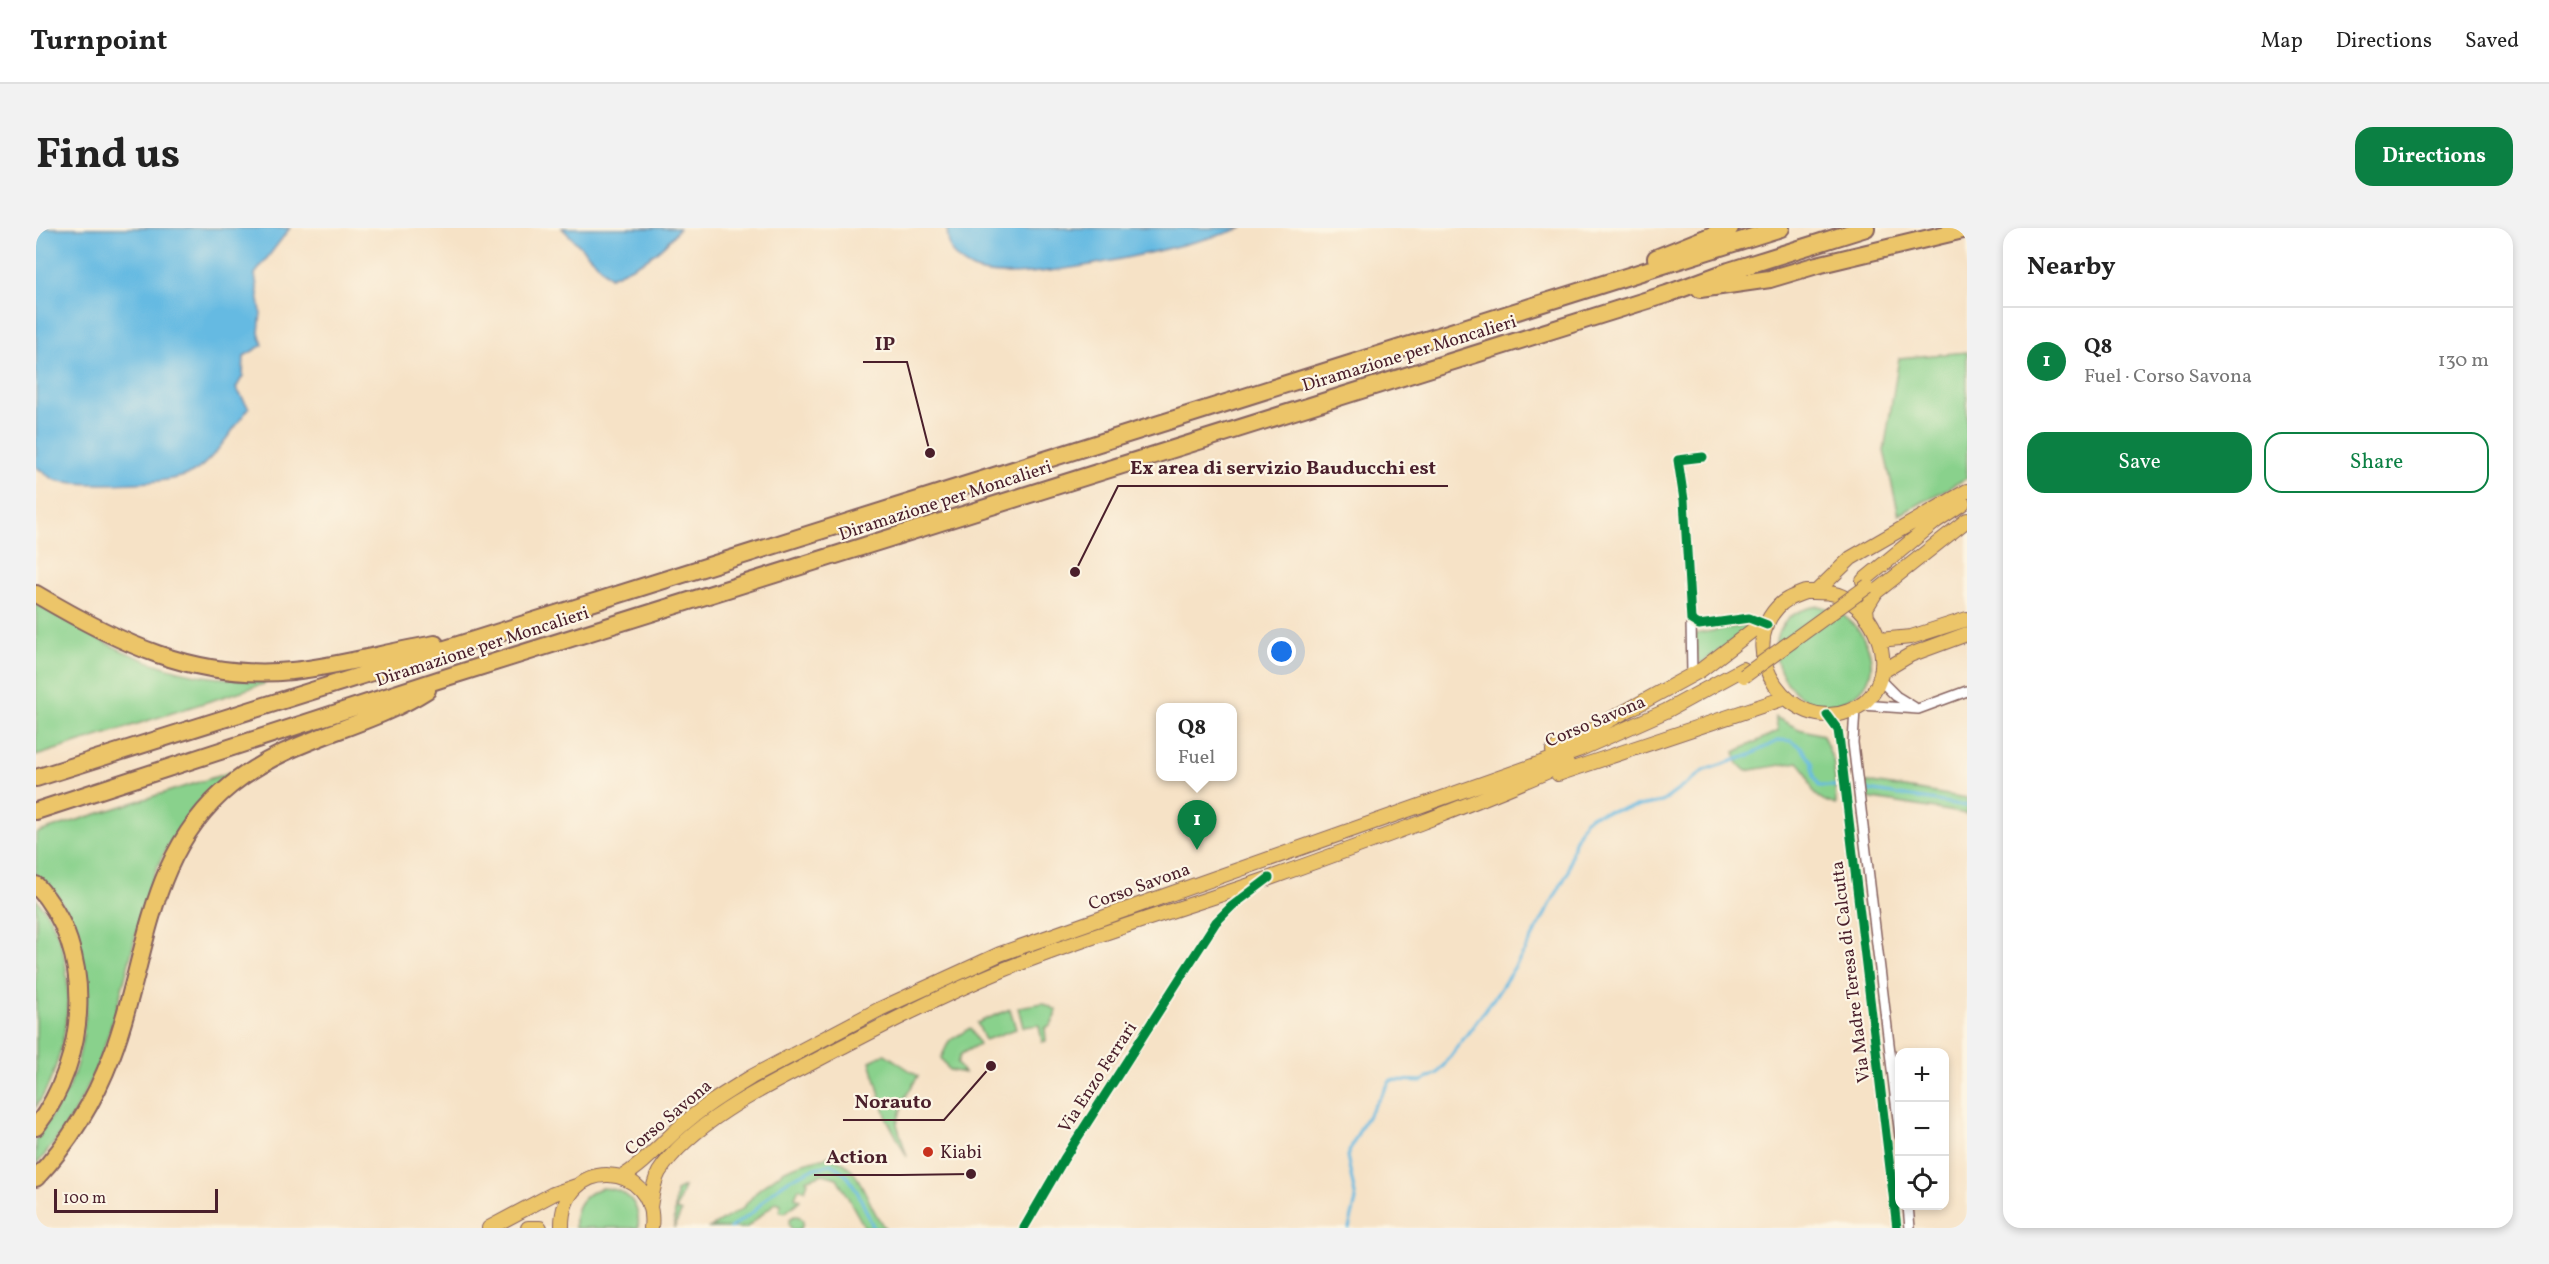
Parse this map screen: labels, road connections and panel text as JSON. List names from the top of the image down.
{
  "streets": {
    "highway": ["Diramazione per Moncalieri"],
    "main road": ["Corso Savona"],
    "street": ["Via Madre Teresa di Calcutta", "Via Enzo Ferrari"]
  },
  "crossings": [
    ["Corso Savona", "Via Enzo Ferrari"]
  ],
  "places": [
    "IP",
    "Ex area di servizio Bauducchi est",
    "Norauto",
    "Kiabi",
    "Action"
  ],
  "scale_bar": "100 m",
  "page": {
    "header": "Turnpoint",
    "nav": ["Map", "Directions", "Saved"],
    "title": "Find us",
    "buttons": [
      "Directions",
      ["Save", "Share"]
    ],
    "heading": "Nearby",
    "list": [
      {
        "mark": "1",
        "name": "Q8",
        "note": "Fuel · Corso Savona",
        "value": "130 m"
      }
    ],
    "popup": ["Q8", "Fuel"],
    "pins": "1",
    "map_buttons": ["+", "−"],
    "scale": "100 m"
  }
}
